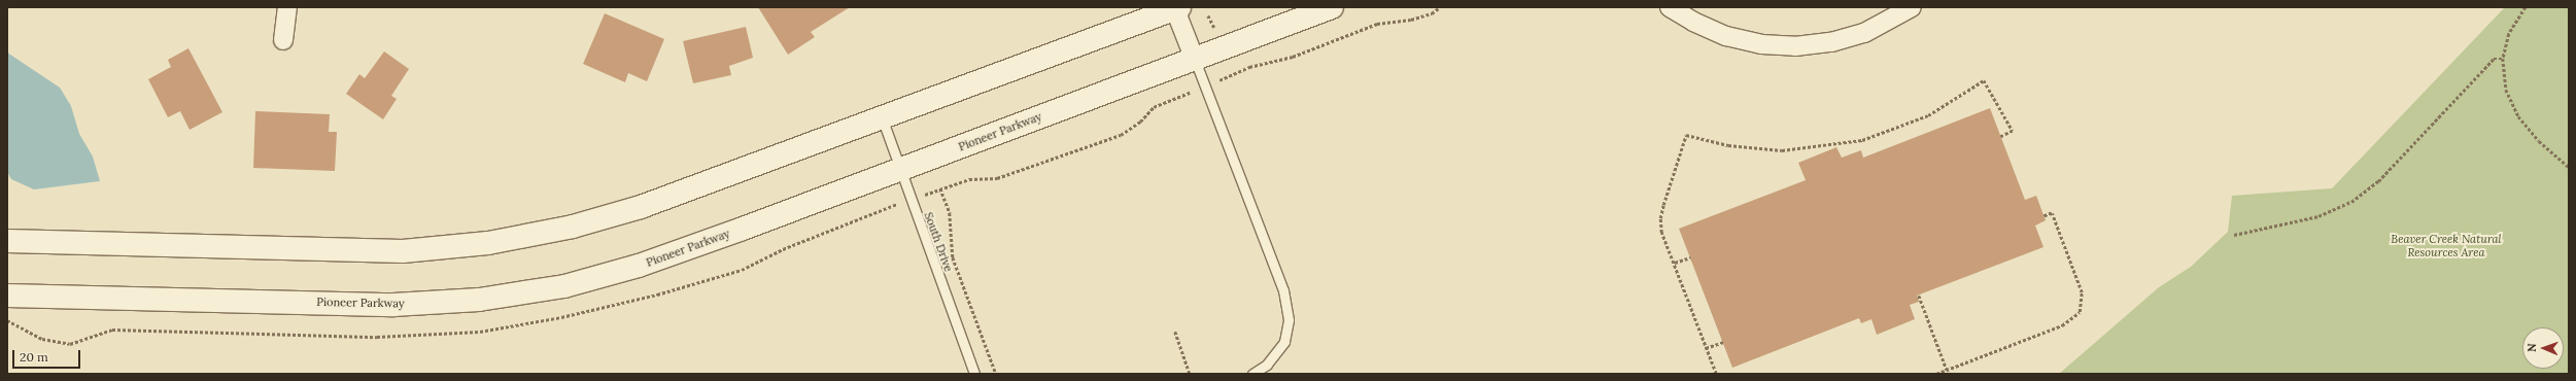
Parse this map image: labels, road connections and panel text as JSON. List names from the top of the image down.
{
  "streets": {
    "street": ["Pioneer Parkway"],
    "lane": ["South Drive"]
  },
  "crossings": [
    ["Pioneer Parkway", "South Drive"]
  ],
  "parks": ["Beaver Creek Natural Resources Area"],
  "scale_bar": "20 m",
  "north": "left"
}
